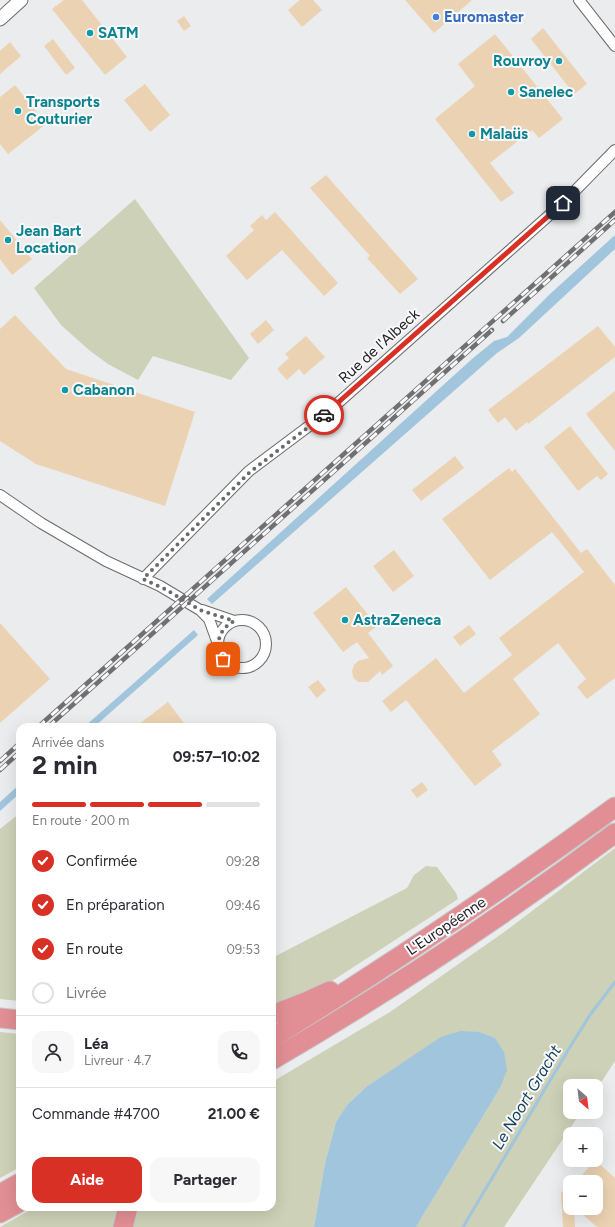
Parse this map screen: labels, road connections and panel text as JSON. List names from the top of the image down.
{
  "streets": {
    "highway": ["L'Européenne"],
    "street": ["Rue de l'Albeck"]
  },
  "water": ["Le Noort Gracht"],
  "places": [
    "Euromaster",
    "SATM",
    "Rouvroy",
    "Sanelec",
    "Transports Couturier",
    "Malaüs",
    "Jean Bart Location",
    "Cabanon",
    "AstraZeneca"
  ],
  "north": "bottom right",
  "page": {
    "heading": ["2 min", "Arrivée dans", "09:57–10:02"],
    "panel": [
      "Léa",
      "Livreur · 4.7",
      "Commande #4700",
      "21.00 €"
    ],
    "bar": "En route · 200 m",
    "list": [
      ["Confirmée", "09:28"],
      ["En préparation", "09:46"],
      ["En route", "09:53"],
      "Livrée"
    ],
    "map_buttons": ["+", "−"],
    "buttons": ["Aide", "Partager"]
  }
}
